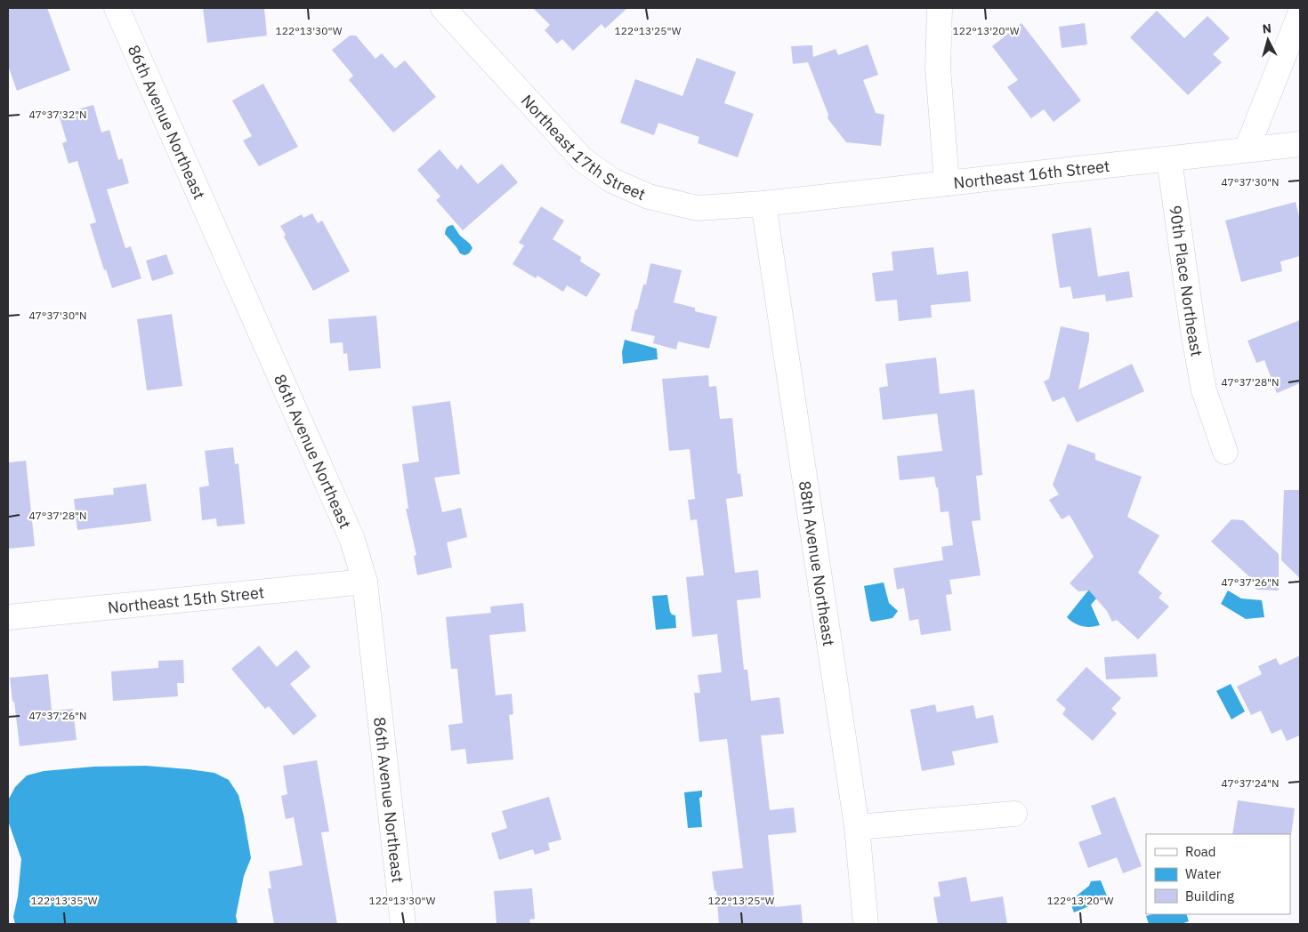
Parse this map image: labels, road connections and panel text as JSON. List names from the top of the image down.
{
  "streets": {
    "street": [
      "86th Avenue Northeast",
      "Northeast 17th Street",
      "Northeast 16th Street",
      "90th Place Northeast",
      "88th Avenue Northeast",
      "Northeast 15th Street"
    ]
  },
  "crossings": [
    ["86th Avenue Northeast", "Northeast 15th Street"],
    ["Northeast 17th Street", "Northeast 16th Street"],
    ["Northeast 17th Street", "88th Avenue Northeast"],
    ["Northeast 16th Street", "90th Place Northeast"],
    ["Northeast 16th Street", "88th Avenue Northeast"]
  ],
  "legend": ["Road", "Water", "Building"],
  "north": "top",
  "coordinates": [
    "122°13'30\"W",
    "122°13'25\"W",
    "122°13'20\"W",
    "47°37'32\"N",
    "47°37'30\"N",
    "47°37'28\"N",
    "47°37'26\"N",
    "47°37'24\"N",
    "122°13'35\"W"
  ]
}
